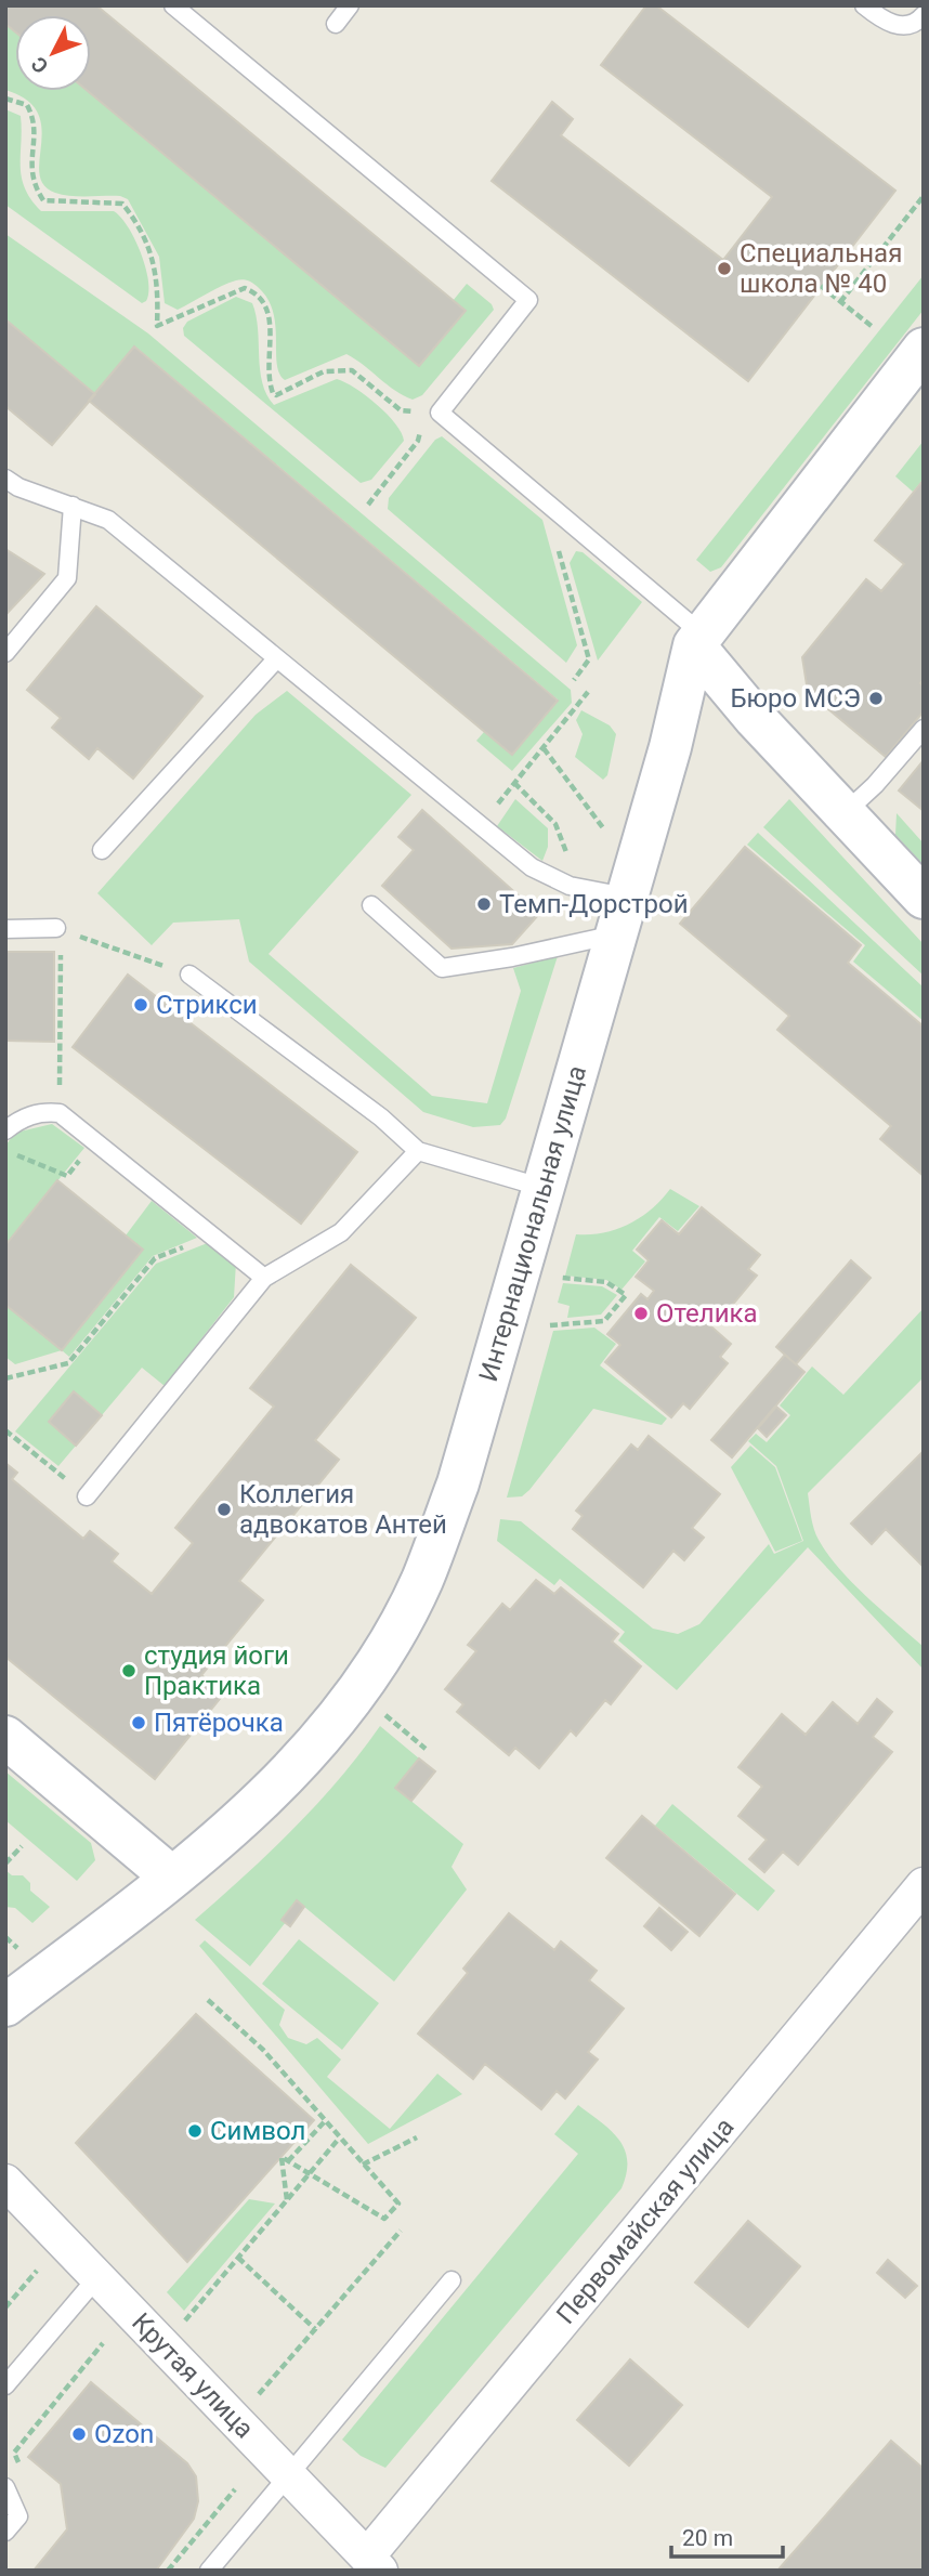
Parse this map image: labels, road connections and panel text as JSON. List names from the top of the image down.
{
  "streets": {
    "street": ["Интернациональная улица", "Первомайская улица", "Крутая улица"]
  },
  "crossings": [
    ["Первомайская улица", "Крутая улица"]
  ],
  "places": [
    "Специальная школа № 40",
    "Бюро МСЭ",
    "Темп-Дорстрой",
    "Стрикси",
    "Отелика",
    "Коллегия адвокатов Антей",
    "студия йоги Практика",
    "Пятёрочка",
    "Символ",
    "Ozon"
  ],
  "scale_bar": "20 m",
  "north": "bottom left"
}
